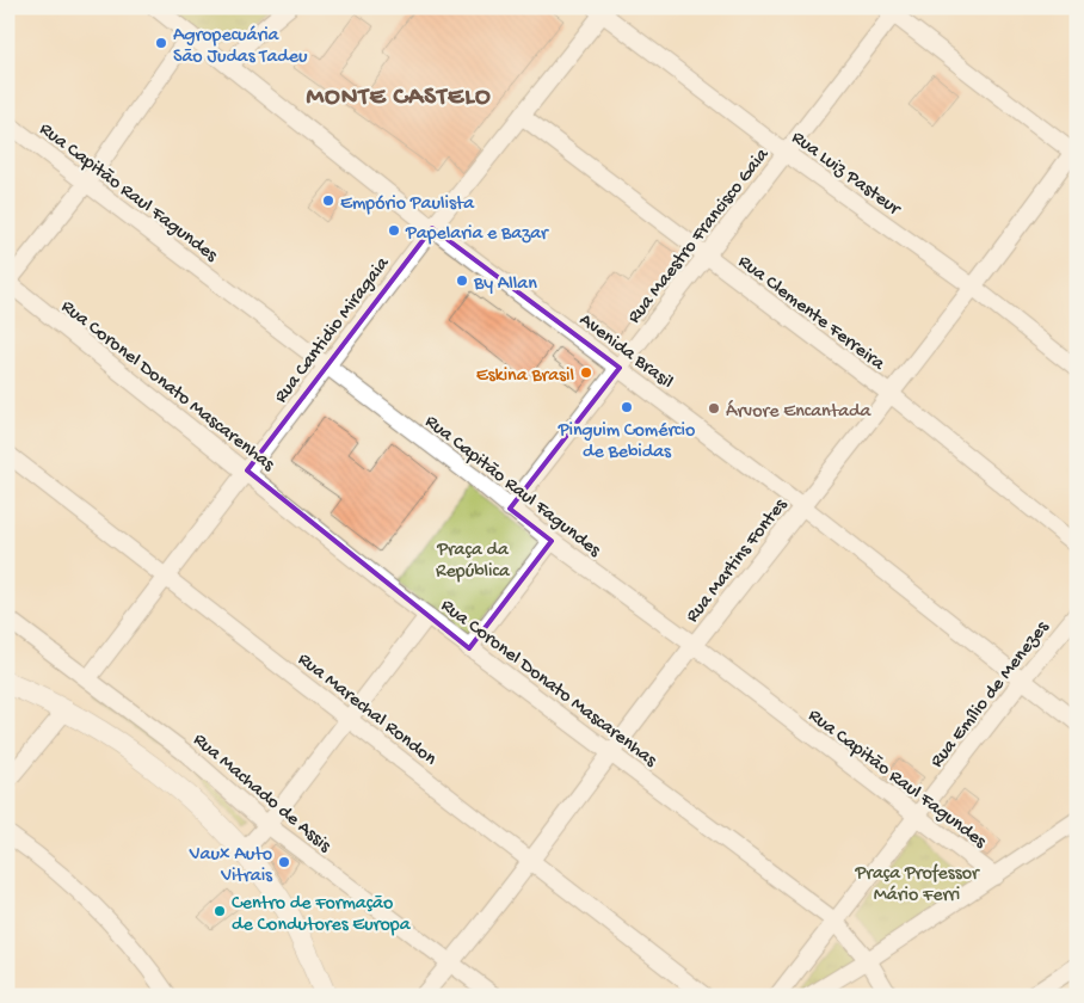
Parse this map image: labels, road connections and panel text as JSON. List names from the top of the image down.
{
  "streets": {
    "street": [
      "Rua Luiz Pasteur",
      "Rua Capitão Raul Fagundes",
      "Rua Maestro Francisco Gaia",
      "Rua Clemente Ferreira",
      "Rua Cantidio Miragaia",
      "Avenida Brasil",
      "Rua Coronel Donato Mascarenhas",
      "Rua Martins Fontes",
      "Rua Emílio de Menezes",
      "Rua Marechal Rondon",
      "Rua Machado de Assis"
    ]
  },
  "crossings": [
    ["Rua Luiz Pasteur", "Rua Maestro Francisco Gaia"],
    ["Rua Luiz Pasteur", "Rua Cantidio Miragaia"],
    ["Rua Luiz Pasteur", "Rua Martins Fontes"],
    ["Rua Capitão Raul Fagundes", "Rua Maestro Francisco Gaia"],
    ["Rua Capitão Raul Fagundes", "Rua Cantidio Miragaia"],
    ["Rua Capitão Raul Fagundes", "Rua Martins Fontes"],
    ["Rua Capitão Raul Fagundes", "Rua Emílio de Menezes"],
    ["Rua Maestro Francisco Gaia", "Rua Clemente Ferreira"],
    ["Rua Maestro Francisco Gaia", "Avenida Brasil"],
    ["Rua Clemente Ferreira", "Rua Cantidio Miragaia"],
    ["Rua Clemente Ferreira", "Rua Martins Fontes"],
    ["Rua Cantidio Miragaia", "Avenida Brasil"],
    ["Rua Cantidio Miragaia", "Rua Coronel Donato Mascarenhas"],
    ["Rua Cantidio Miragaia", "Rua Marechal Rondon"],
    ["Rua Cantidio Miragaia", "Rua Machado de Assis"],
    ["Avenida Brasil", "Rua Martins Fontes"],
    ["Avenida Brasil", "Rua Emílio de Menezes"],
    ["Rua Coronel Donato Mascarenhas", "Rua Martins Fontes"],
    ["Rua Coronel Donato Mascarenhas", "Rua Emílio de Menezes"],
    ["Rua Martins Fontes", "Rua Marechal Rondon"],
    ["Rua Martins Fontes", "Rua Machado de Assis"]
  ],
  "districts": ["MONTE CASTELO"],
  "parks": ["Praça da República", "Praça Professor Mário Ferri"],
  "places": [
    "Agropecuária São Judas Tadeu",
    "Empório Paulista",
    "Papelaria e Bazar",
    "By Allan",
    "Eskina Brasil",
    "Pinguim Comércio de Bebidas",
    "Árvore Encantada",
    "Vaux Auto Vitrais",
    "Centro de Formação de Condutores Europa"
  ]
}
